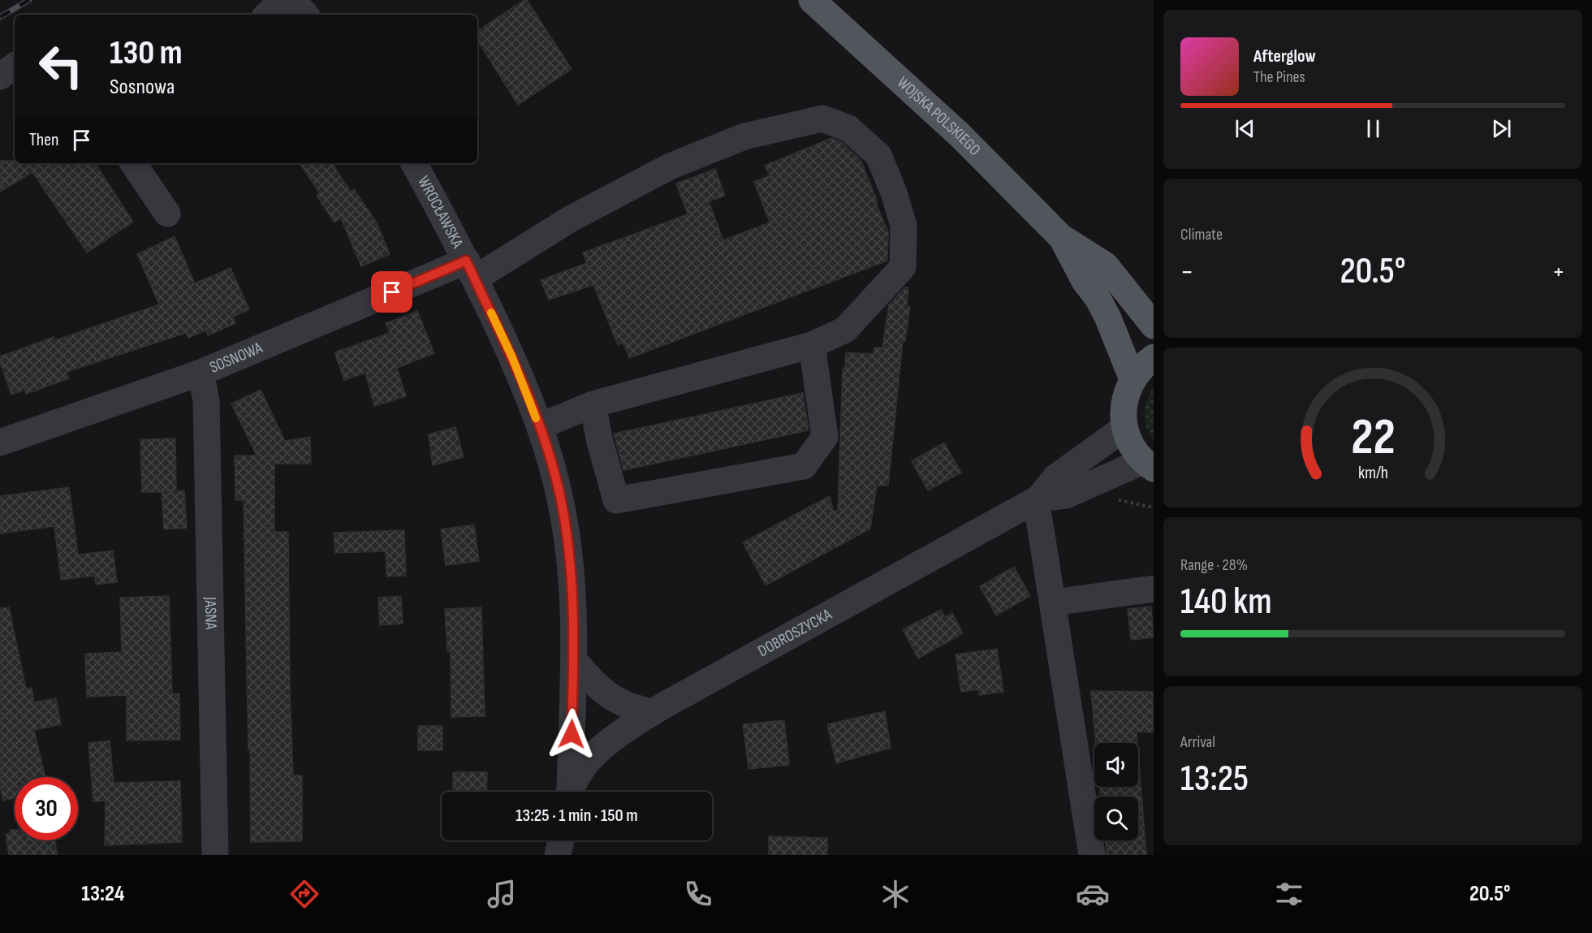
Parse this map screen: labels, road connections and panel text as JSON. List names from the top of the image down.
{
  "streets": {
    "main road": ["WOJSKA POLSKIEGO"],
    "street": [
      "WROCŁAWSKA",
      "SOSNOWA",
      "JASNA",
      "DOBROSZYCKA"
    ]
  },
  "crossings": [
    ["WROCŁAWSKA", "SOSNOWA"],
    ["SOSNOWA", "JASNA"]
  ],
  "page": {
    "turn": ["130 m", "Sosnowa"],
    "song": ["Afterglow", "The Pines"],
    "then": "Then",
    "tile": [
      "Climate",
      ["Range · 28%", "140 km"],
      ["Arrival", "13:25"]
    ],
    "heat": ["−", "20.5°", "+"],
    "limit": "30",
    "trip": "13:25 · 1 min · 150 m",
    "tabs": ["13:24", "20.5°"],
    "gauge": ["22", "km/h"]
  }
}
